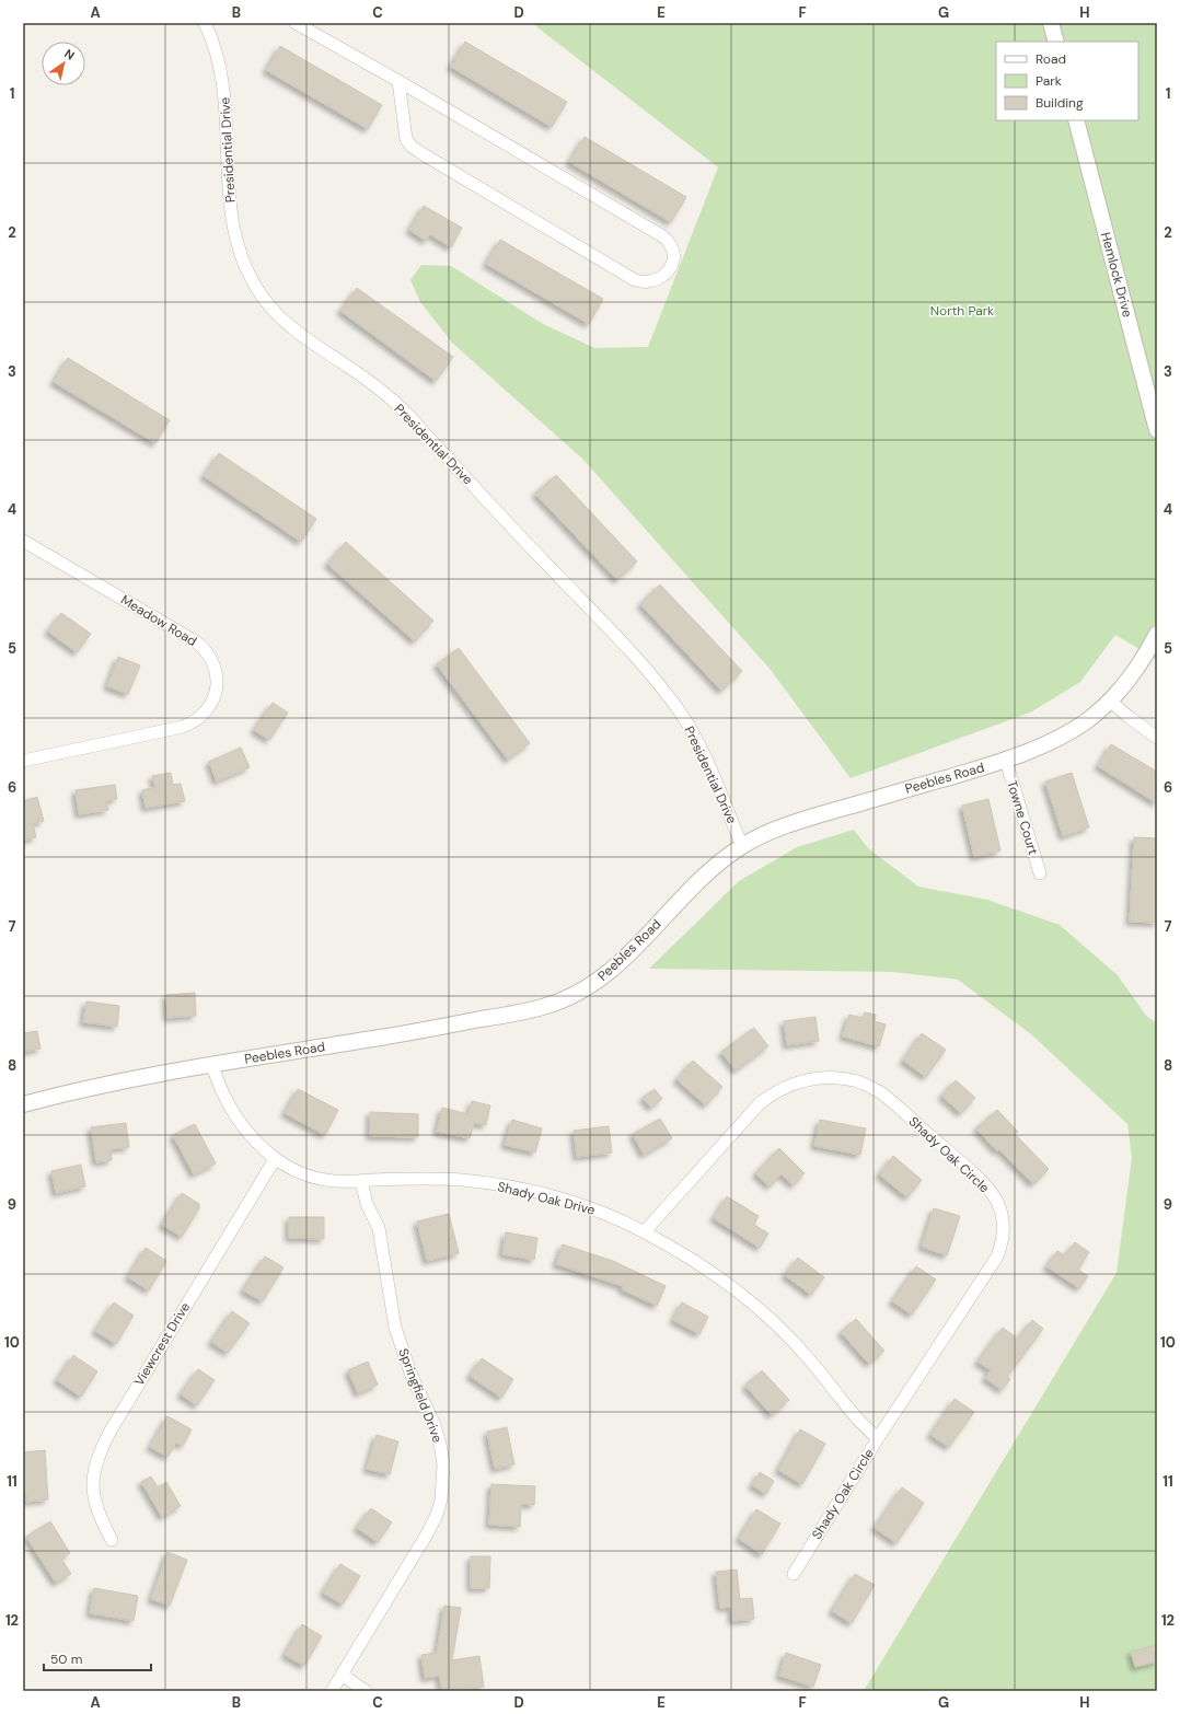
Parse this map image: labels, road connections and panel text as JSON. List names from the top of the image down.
{
  "streets": {
    "street": [
      "Presidential Drive",
      "Hemlock Drive",
      "Meadow Road",
      "Peebles Road",
      "Towne Court",
      "Shady Oak Circle",
      "Shady Oak Drive",
      "Viewcrest Drive",
      "Springfield Drive"
    ]
  },
  "crossings": [
    ["Presidential Drive", "Peebles Road"],
    ["Peebles Road", "Towne Court"],
    ["Peebles Road", "Shady Oak Drive"],
    ["Shady Oak Circle", "Shady Oak Drive"],
    ["Shady Oak Drive", "Viewcrest Drive"],
    ["Shady Oak Drive", "Springfield Drive"]
  ],
  "parks": ["North Park"],
  "legend": ["Road", "Park", "Building"],
  "scale_bar": "50 m",
  "north": "top right",
  "grid": {
    "columns": [
      "A",
      "B",
      "C",
      "D",
      "E",
      "F",
      "G",
      "H"
    ],
    "rows": [
      "1",
      "2",
      "3",
      "4",
      "5",
      "6",
      "7",
      "8",
      "9",
      "10",
      "11",
      "12"
    ]
  }
}
